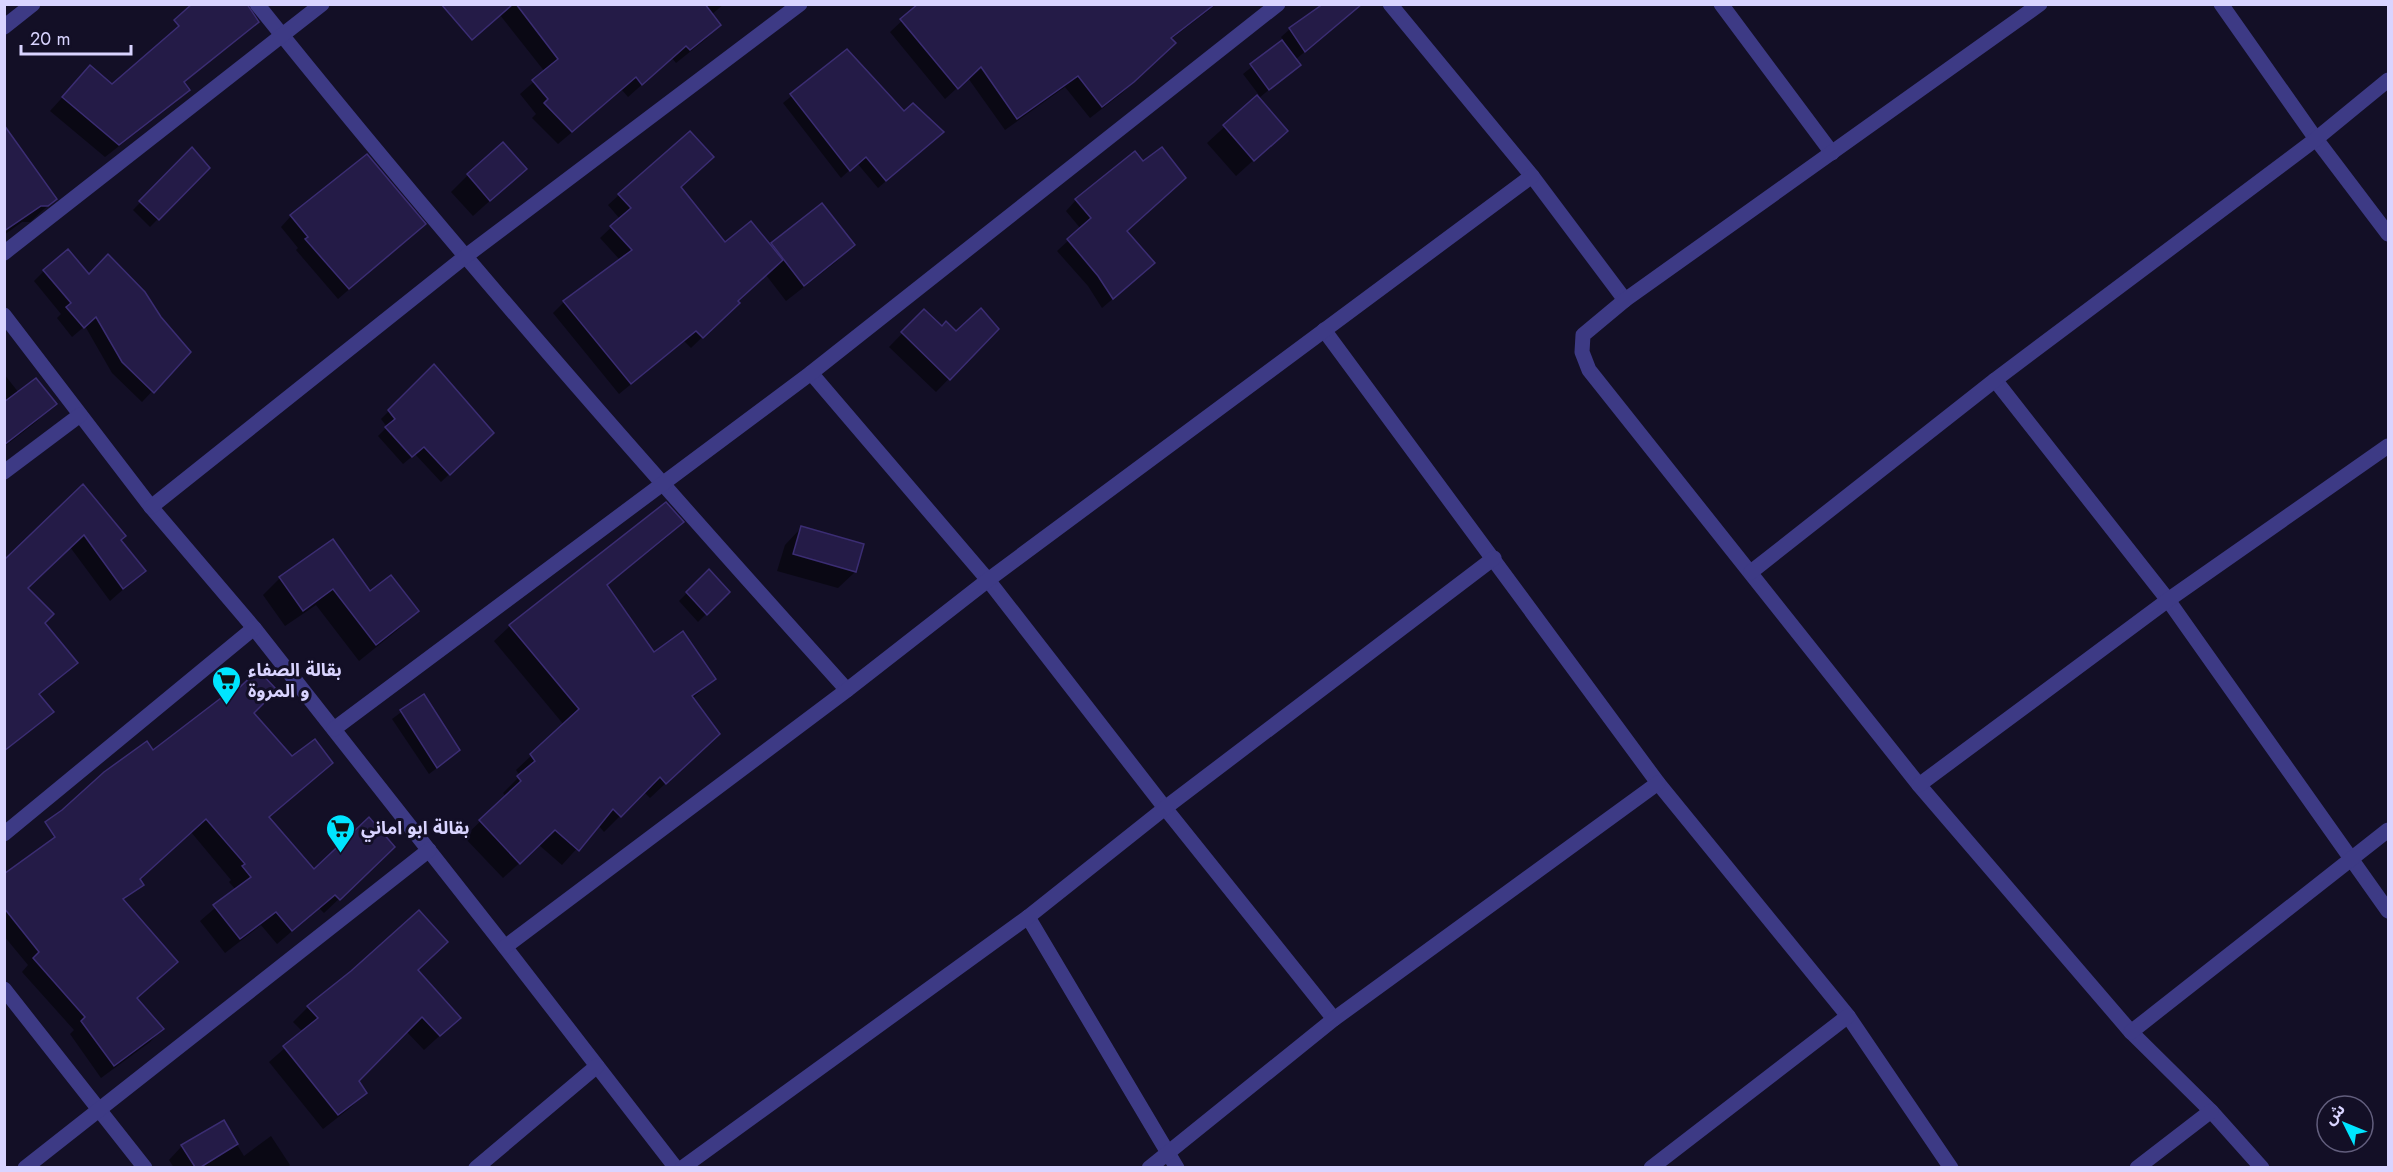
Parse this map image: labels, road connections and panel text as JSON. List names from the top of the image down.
{
  "places": {
    "supermarket": ["بقالة الصفاء و المروة", "بقالة ابو اماني"]
  },
  "scale_bar": "20 m",
  "north": "top left"
}
